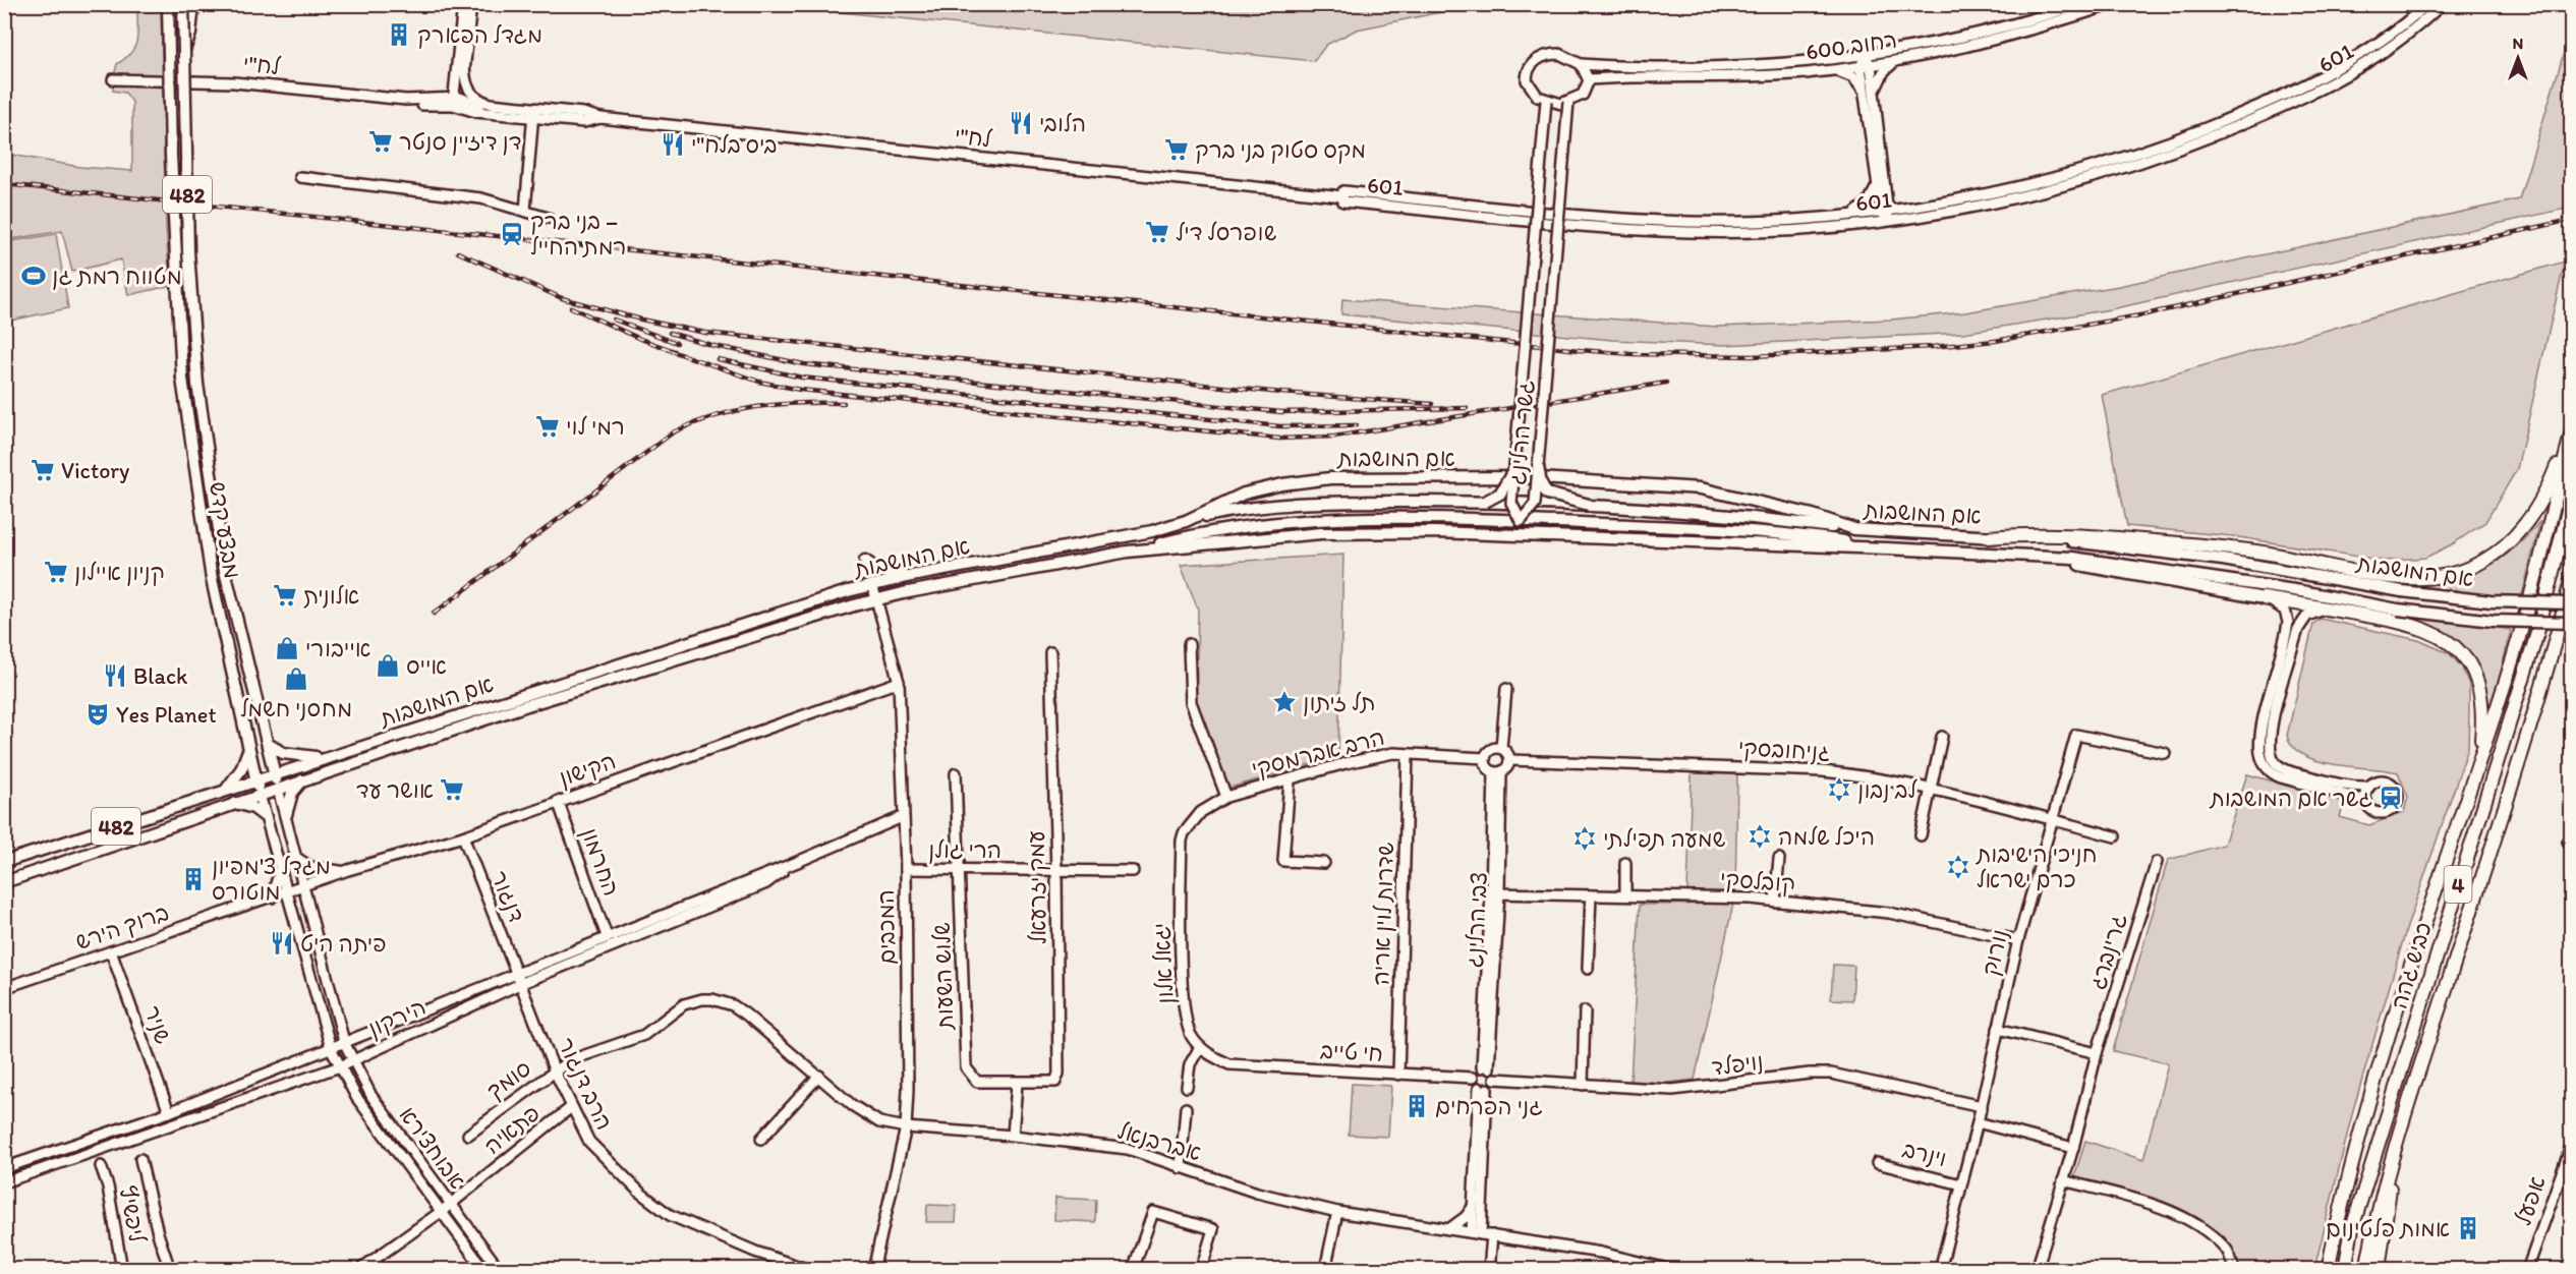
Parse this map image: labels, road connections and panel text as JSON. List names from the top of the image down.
{
  "streets": {
    "highway": ["4", "כביש גהה"],
    "main road": ["482", "אם המושבות", "מבצע קדש"],
    "street": [
      "רחוב 600",
      "601",
      "לח\"י",
      "גשר הרלינג",
      "גניחובסקי",
      "הרב אברמסקי",
      "הקישון",
      "הרי גולן",
      "החרמון",
      "קובלסקי",
      "עמק יזרעאל",
      "דנגור",
      "שדרות לוין אריה",
      "צבי הרלינג",
      "ברוך הירש",
      "המכבים",
      "גרינברג",
      "נורוק",
      "יגאל אלון",
      "שלוש השעות",
      "הירקון",
      "שניר",
      "חי טייב",
      "נויפלד",
      "סומך",
      "הרב דנגור",
      "פתאיה",
      "אברבנאל",
      "אבוחצירא",
      "וינרב",
      "אפעל",
      "ליפשיץ"
    ]
  },
  "crossings": [
    ["רחוב 600", "גשר הרלינג"],
    ["601", "לח\"י"],
    ["482", "אם המושבות"],
    ["482", "מבצע קדש"],
    ["אם המושבות", "מבצע קדש"],
    ["אם המושבות", "המכבים"],
    ["מבצע קדש", "הקישון"],
    ["מבצע קדש", "ברוך הירש"],
    ["מבצע קדש", "הירקון"],
    ["מבצע קדש", "פתאיה"],
    ["מבצע קדש", "אבוחצירא"],
    ["גניחובסקי", "הרב אברמסקי"],
    ["גניחובסקי", "צבי הרלינג"],
    ["גניחובסקי", "נורוק"],
    ["הרב אברמסקי", "שדרות לוין אריה"],
    ["הרב אברמסקי", "צבי הרלינג"],
    ["הרב אברמסקי", "יגאל אלון"],
    ["הקישון", "החרמון"],
    ["הקישון", "דנגור"],
    ["הקישון", "ברוך הירש"],
    ["הקישון", "המכבים"],
    ["הרי גולן", "עמק יזרעאל"],
    ["הרי גולן", "המכבים"],
    ["הרי גולן", "שלוש השעות"],
    ["החרמון", "הירקון"],
    ["קובלסקי", "צבי הרלינג"],
    ["קובלסקי", "נורוק"],
    ["עמק יזרעאל", "שלוש השעות"],
    ["דנגור", "הירקון"],
    ["דנגור", "הרב דנגור"],
    ["שדרות לוין אריה", "חי טייב"],
    ["ברוך הירש", "שניר"],
    ["המכבים", "הירקון"],
    ["המכבים", "אברבנאל"],
    ["נורוק", "נויפלד"],
    ["נורוק", "וינרב"],
    ["יגאל אלון", "חי טייב"],
    ["הירקון", "שניר"],
    ["הירקון", "הרב דנגור"],
    ["הירקון", "אבוחצירא"],
    ["סומך", "הרב דנגור"],
    ["סומך", "אברבנאל"],
    ["הרב דנגור", "פתאיה"],
    ["פתאיה", "אבוחצירא"]
  ],
  "places": {
    "building": [
      "מגדל הפארק",
      "מגדל צ'מפיון מוטורס",
      "גני הפרחים",
      "אמות פלטינום"
    ],
    "restaurant": [
      "הלובי",
      "ביס בלח\"י",
      "Black",
      "פיתה היט"
    ],
    "supermarket": [
      "דן דיזיין סנטר",
      "מקס סטוק בני ברק",
      "שופרסל דיל",
      "רמי לוי",
      "Victory",
      "קניון איילון",
      "אלונית",
      "אושר עד"
    ],
    "station": ["בני ברק – רמת החייל", "גשר אם המושבות"],
    "sports": ["מטווח רמת גן"],
    "shop": ["אייבורי", "אייס", "מחסני חשמל"],
    "place": ["תל זיתון"],
    "theatre": ["Yes Planet"],
    "synagogue": [
      "לב נבון",
      "היכל שלמה",
      "שמעה תפילתי",
      "חניכי הישיבות כרם ישראל"
    ]
  },
  "north": "top"
}
